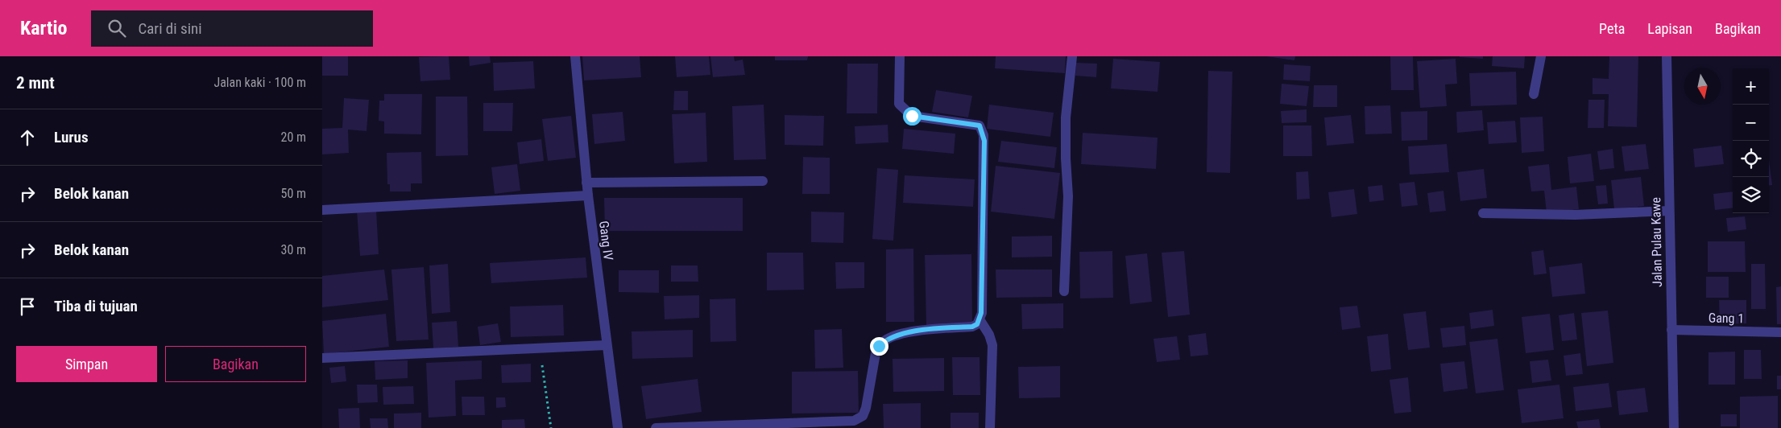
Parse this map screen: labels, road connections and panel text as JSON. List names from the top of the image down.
{
  "streets": {
    "street": ["Gang IV", "Jalan Pulau Kawe", "Gang 1"]
  },
  "crossings": [
    ["Jalan Pulau Kawe", "Gang 1"]
  ],
  "north": "bottom",
  "page": {
    "header": "Kartio",
    "search": "Cari di sini",
    "nav": ["Peta", "Lapisan", "Bagikan"],
    "heading": ["2 mnt", "Jalan kaki · 100 m"],
    "map_buttons": ["+", "−"],
    "list": [
      ["Lurus", "20 m"],
      ["Belok kanan", "50 m"],
      ["Belok kanan", "30 m"],
      "Tiba di tujuan"
    ],
    "buttons": ["Simpan", "Bagikan"]
  }
}
